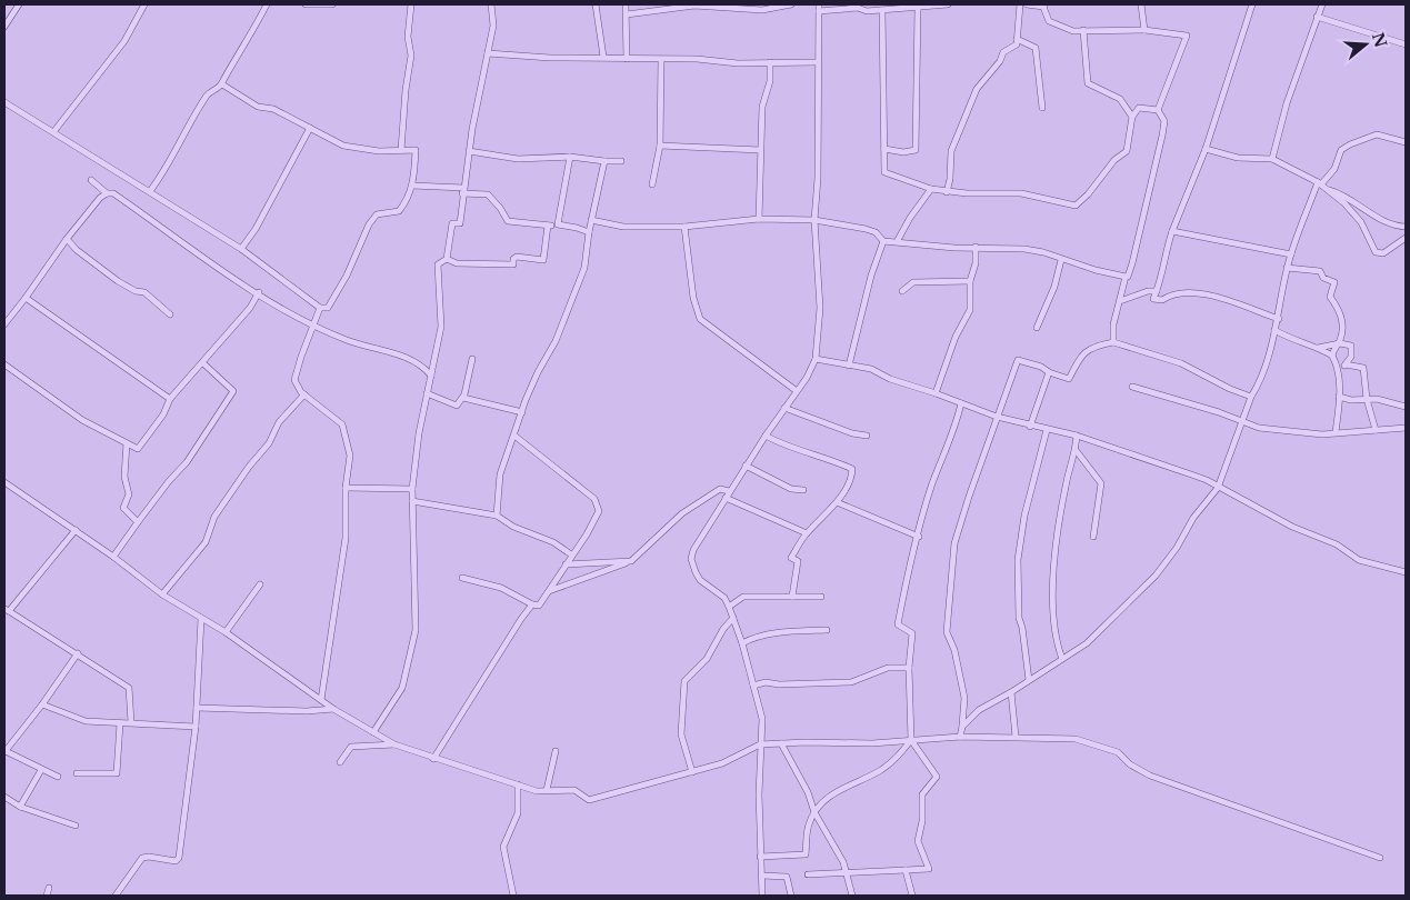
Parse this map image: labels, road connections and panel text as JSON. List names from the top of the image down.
{
  "north": "right"
}
